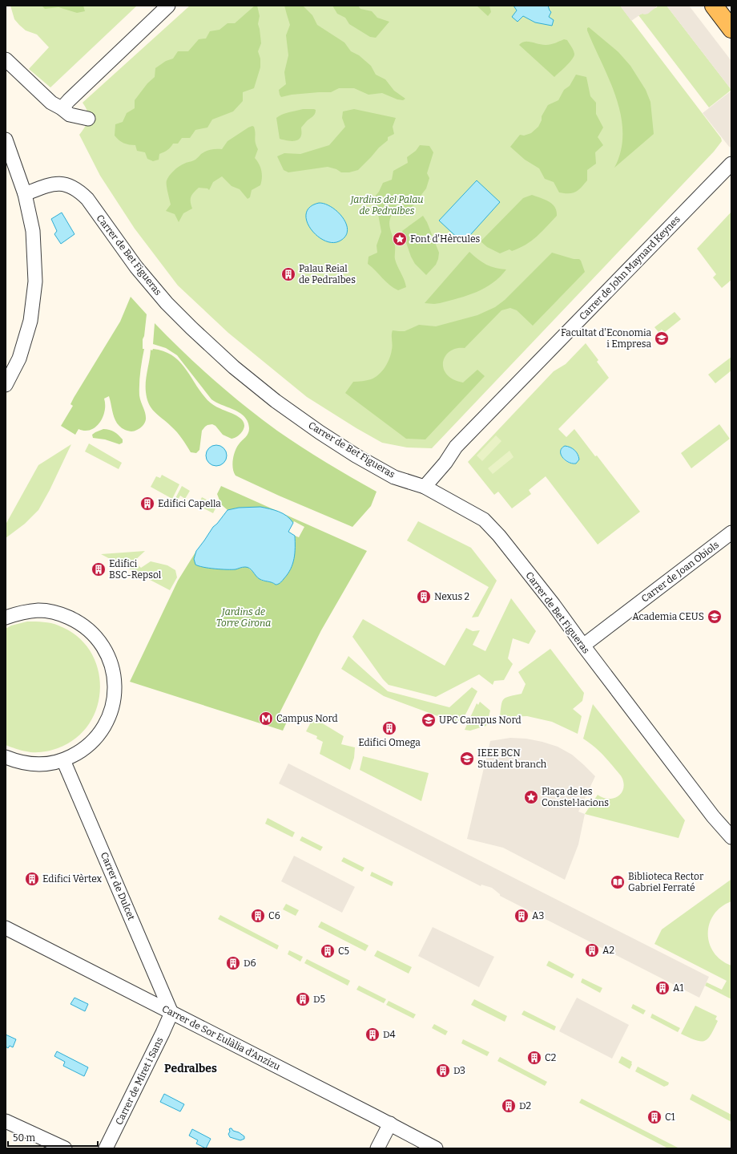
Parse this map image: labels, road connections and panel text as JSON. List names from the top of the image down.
{
  "streets": {
    "street": [
      "Carrer de Bet Figueras",
      "Carrer de John Maynard Keynes",
      "Carrer de Joan Obiols",
      "Carrer de Dulcet",
      "Carrer de Sor Eulàlia d'Anzizu",
      "Carrer de Miret i Sans"
    ]
  },
  "crossings": [
    ["Carrer de Bet Figueras", "Carrer de John Maynard Keynes"],
    ["Carrer de Bet Figueras", "Carrer de Joan Obiols"],
    ["Carrer de Dulcet", "Carrer de Sor Eulàlia d'Anzizu"],
    ["Carrer de Dulcet", "Carrer de Miret i Sans"],
    ["Carrer de Sor Eulàlia d'Anzizu", "Carrer de Miret i Sans"]
  ],
  "districts": ["Pedralbes"],
  "parks": ["Jardins del Palau de Pedralbes", "Jardins de Torre Girona"],
  "places": {
    "place": ["Font d'Hèrcules", "Plaça de les Constel·lacions"],
    "building": [
      "Palau Reial de Pedralbes",
      "Edifici Capella",
      "Edifici BSC-Repsol",
      "Nexus 2",
      "Edifici Omega",
      "Edifici Vèrtex",
      "C6",
      "A3",
      "A2",
      "C5",
      "D6",
      "A1",
      "D5",
      "D4",
      "C2",
      "D3",
      "D2",
      "C1"
    ],
    "school or university": [
      "Facultat d'Economia i Empresa",
      "Academia CEUS",
      "UPC Campus Nord",
      "IEEE BCN Student branch"
    ],
    "metro station": ["Campus Nord"],
    "library": ["Biblioteca Rector Gabriel Ferraté"]
  },
  "scale_bar": "50 m"
}
